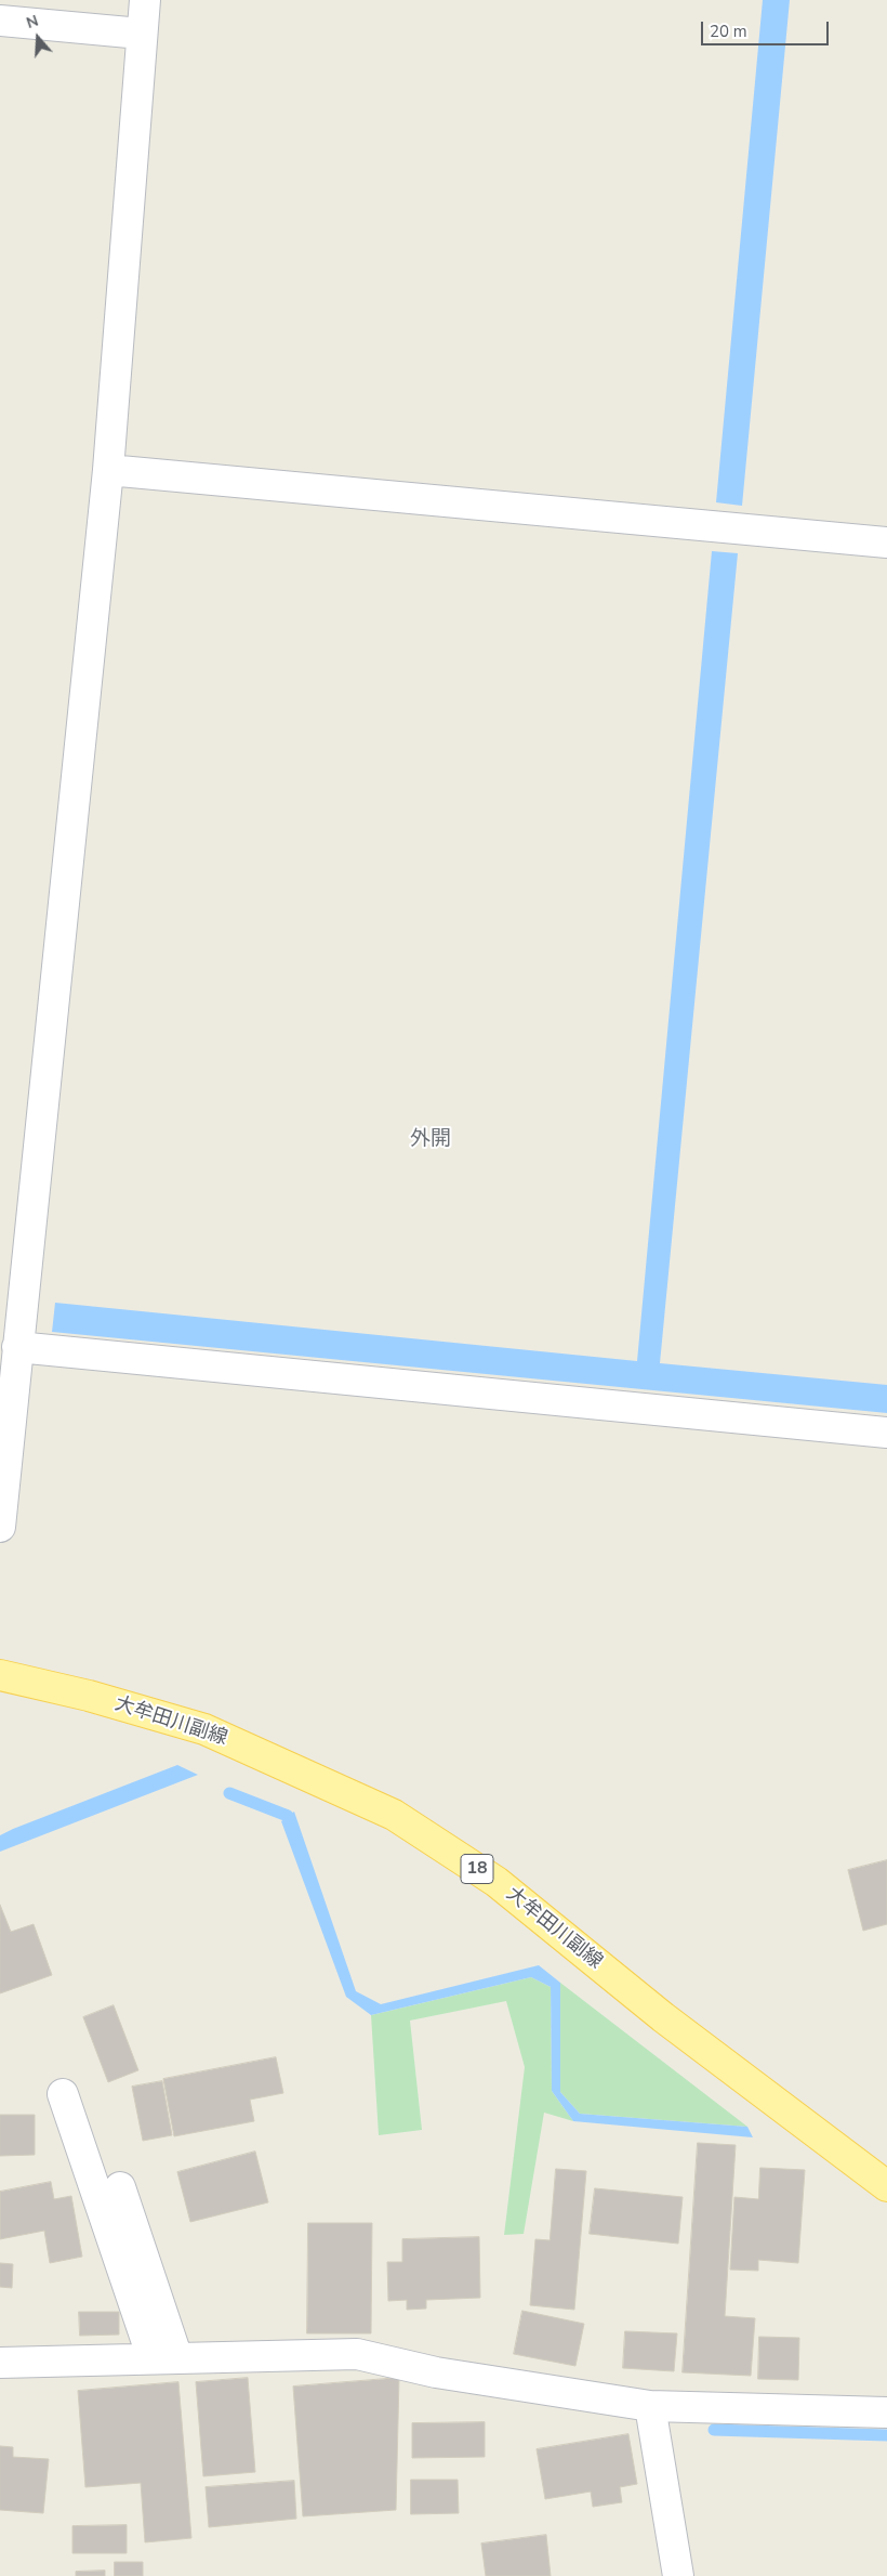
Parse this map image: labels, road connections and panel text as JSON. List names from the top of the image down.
{
  "streets": {
    "main road": ["大牟田川副線", "18"]
  },
  "districts": ["外開"],
  "scale_bar": "20 m",
  "north": "top"
}
